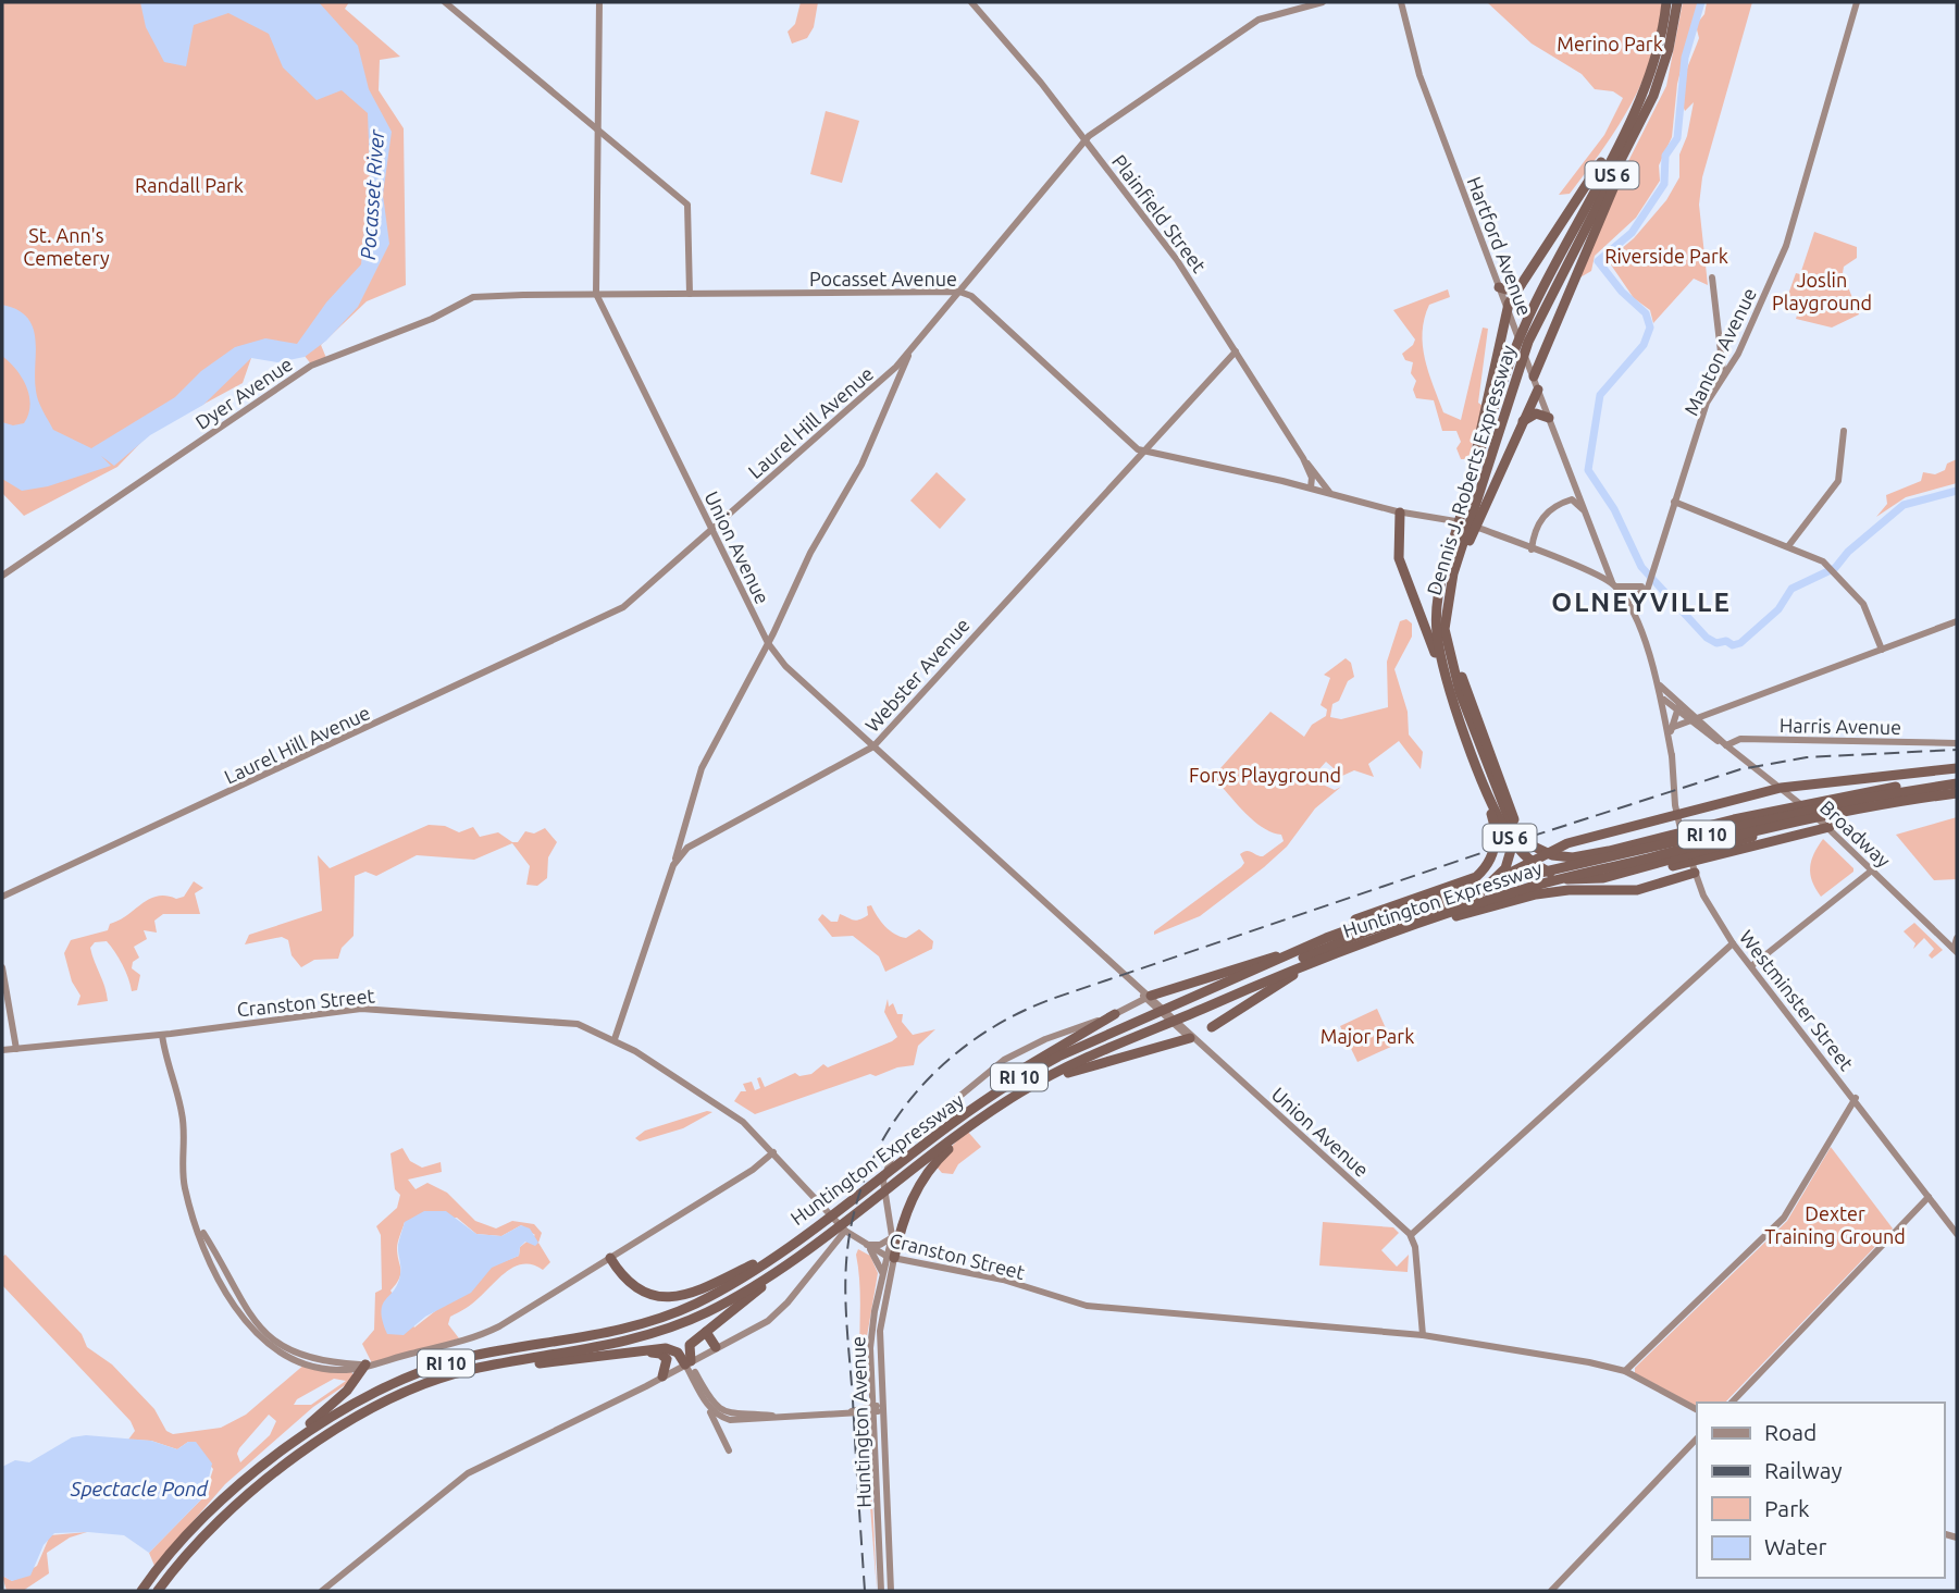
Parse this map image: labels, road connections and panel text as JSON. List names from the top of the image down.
{
  "streets": {
    "highway": [
      "US 6",
      "Dennis J. Roberts Expressway",
      "RI 10",
      "Huntington Expressway"
    ],
    "main road": [
      "Plainfield Street",
      "Hartford Avenue",
      "Pocasset Avenue",
      "Manton Avenue",
      "Dyer Avenue",
      "Laurel Hill Avenue",
      "Union Avenue",
      "Webster Avenue",
      "Harris Avenue",
      "Broadway",
      "Westminster Street",
      "Cranston Street",
      "Huntington Avenue"
    ]
  },
  "crossings": [
    ["US 6", "Dennis J. Roberts Expressway"],
    ["US 6", "Broadway"],
    ["US 6", "Huntington Expressway"],
    ["Plainfield Street", "Pocasset Avenue"],
    ["Plainfield Street", "Laurel Hill Avenue"],
    ["Plainfield Street", "Webster Avenue"],
    ["Hartford Avenue", "Westminster Street"],
    ["Pocasset Avenue", "Dyer Avenue"],
    ["Pocasset Avenue", "Laurel Hill Avenue"],
    ["Pocasset Avenue", "Union Avenue"],
    ["Pocasset Avenue", "Webster Avenue"],
    ["Laurel Hill Avenue", "Union Avenue"],
    ["Dennis J. Roberts Expressway", "Broadway"],
    ["Dennis J. Roberts Expressway", "Huntington Expressway"],
    ["Union Avenue", "Webster Avenue"],
    ["Union Avenue", "Huntington Avenue"],
    ["Webster Avenue", "Cranston Street"],
    ["Harris Avenue", "Broadway"],
    ["Broadway", "Huntington Expressway"],
    ["Broadway", "Westminster Street"],
    ["Cranston Street", "Huntington Avenue"]
  ],
  "districts": ["OLNEYVILLE"],
  "water": ["Pocasset River", "Spectacle Pond"],
  "parks": [
    "Merino Park",
    "Randall Park",
    "St. Ann's Cemetery",
    "Riverside Park",
    "Joslin Playground",
    "Forys Playground",
    "Major Park",
    "Dexter Training Ground"
  ],
  "legend": [
    "Road",
    "Railway",
    "Park",
    "Water"
  ]
}
